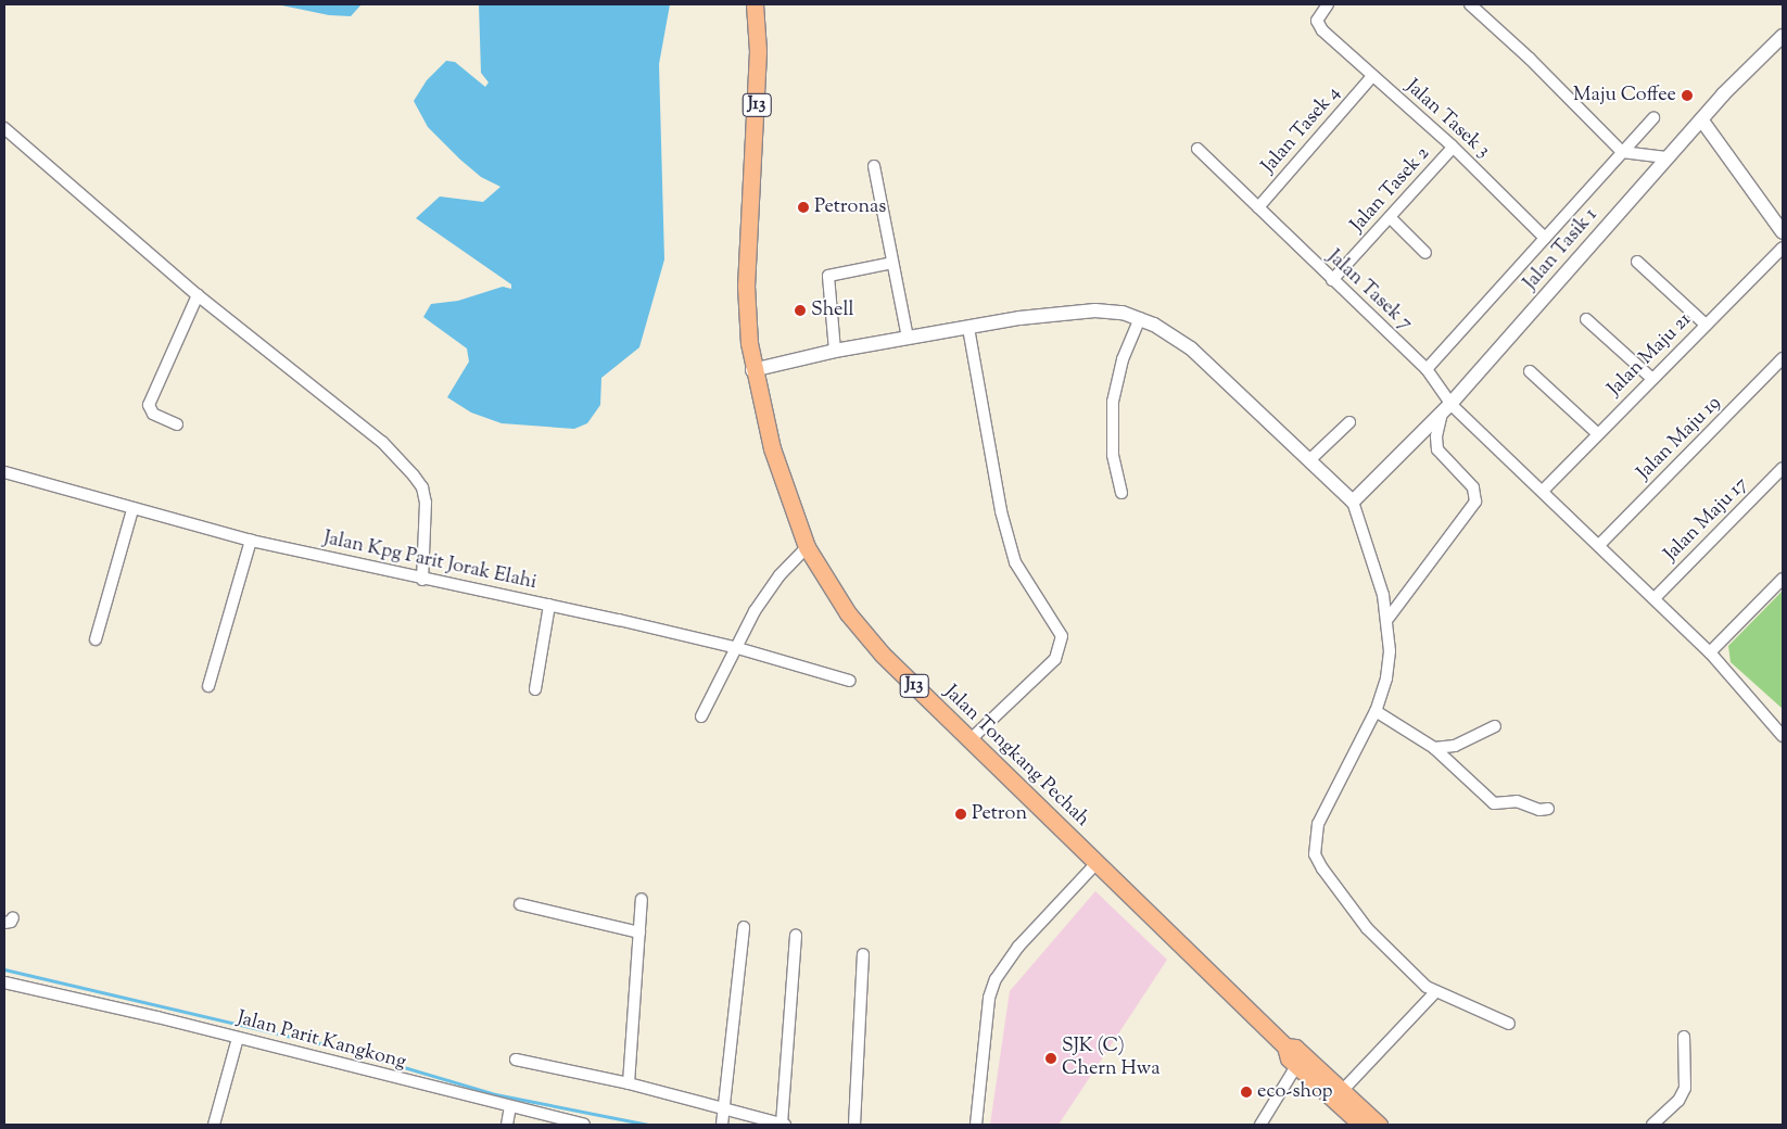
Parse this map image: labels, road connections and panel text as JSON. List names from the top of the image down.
{
  "streets": {
    "main road": ["J13", "Jalan Tongkang Pechah"],
    "street": [
      "Jalan Tasek 3",
      "Jalan Tasek 4",
      "Jalan Tasek 2",
      "Jalan Tasik 1",
      "Jalan Tasek 7",
      "Jalan Maju 21",
      "Jalan Maju 19",
      "Jalan Maju 17",
      "Jalan Kpg Parit Jorak Elahi",
      "Jalan Parit Kangkong"
    ]
  },
  "crossings": [
    ["Jalan Tasek 3", "Jalan Tasek 4"],
    ["Jalan Tasek 3", "Jalan Tasek 2"],
    ["Jalan Tasek 4", "Jalan Tasek 7"],
    ["Jalan Tasek 2", "Jalan Tasek 7"],
    ["Jalan Tasik 1", "Jalan Tasek 7"],
    ["Jalan Tasek 7", "Jalan Maju 21"],
    ["Jalan Tasek 7", "Jalan Maju 19"],
    ["Jalan Tasek 7", "Jalan Maju 17"]
  ],
  "places": [
    "Maju Coffee",
    "Petronas",
    "Shell",
    "Petron",
    "SJK (C) Chern Hwa",
    "eco-shop"
  ]
}
